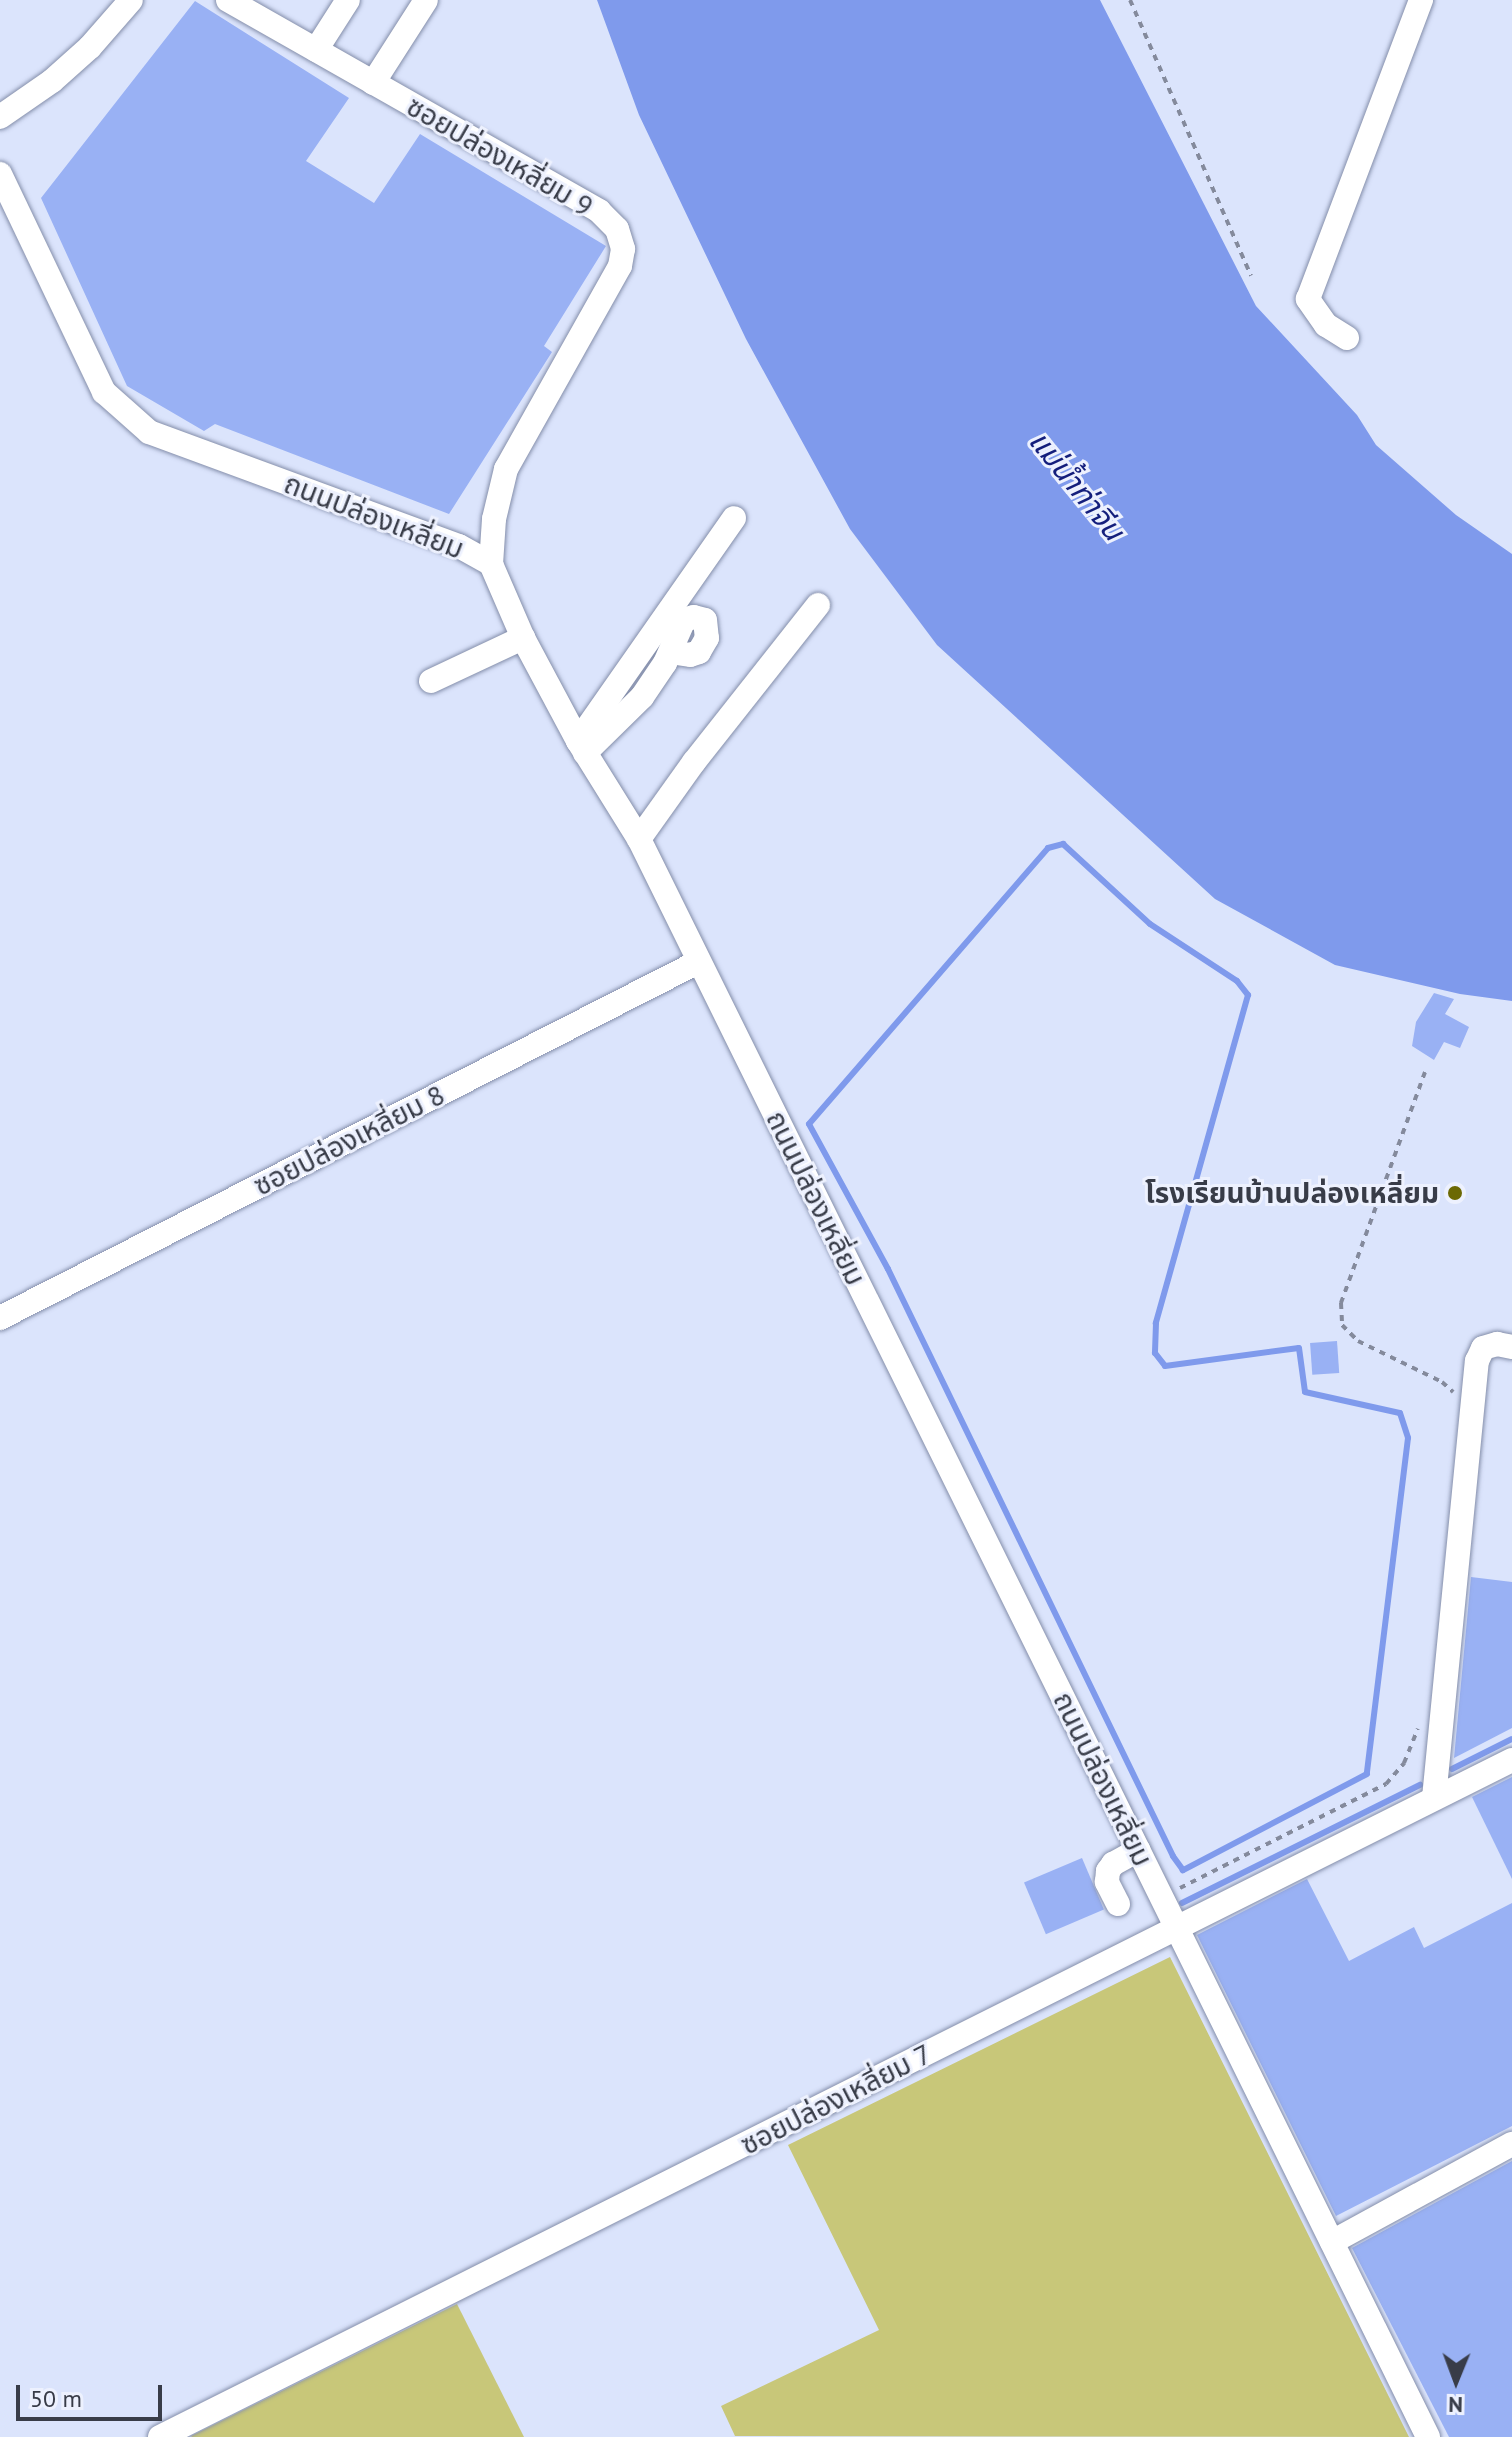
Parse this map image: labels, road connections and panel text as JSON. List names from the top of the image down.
{
  "streets": {
    "street": [
      "ซอยปล่องเหลี่ยม 9",
      "ถนนปล่องเหลี่ยม",
      "ซอยปล่องเหลี่ยม 8",
      "ซอยปล่องเหลี่ยม 7"
    ]
  },
  "crossings": [
    ["ซอยปล่องเหลี่ยม 9", "ถนนปล่องเหลี่ยม"],
    ["ถนนปล่องเหลี่ยม", "ซอยปล่องเหลี่ยม 8"],
    ["ถนนปล่องเหลี่ยม", "ซอยปล่องเหลี่ยม 7"]
  ],
  "water": ["แม่น้ำท่าจีน"],
  "places": ["โรงเรียนบ้านปล่องเหลี่ยม"],
  "scale_bar": "50 m",
  "north": "bottom"
}
